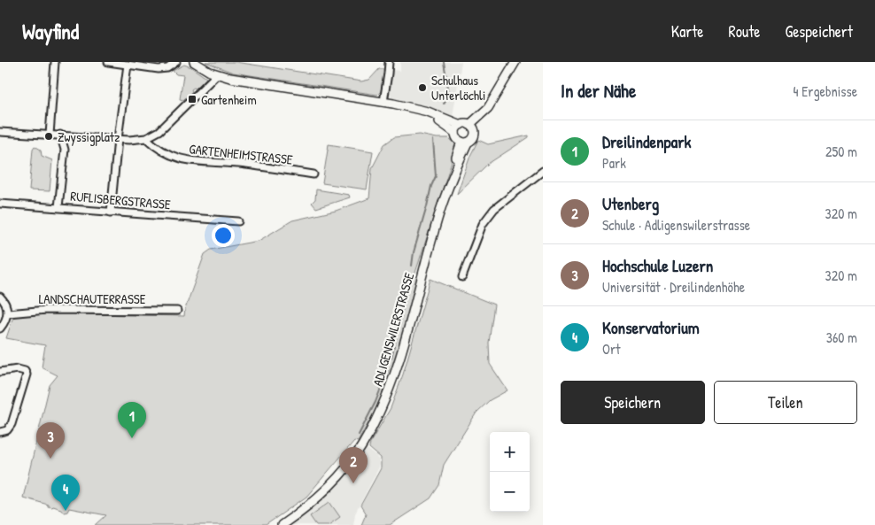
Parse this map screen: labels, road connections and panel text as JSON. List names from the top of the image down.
{
  "streets": {
    "main road": ["ADLIGENSWILERSTRASSE"],
    "street": ["GARTENHEIMSTRASSE", "RUFLISBERGSTRASSE", "LANDSCHAUTERRASSE"]
  },
  "places": {
    "other": ["Schulhaus Unterlöchli", "Zwyssigplatz"],
    "transit": ["Gartenheim"]
  },
  "page": {
    "header": "Wayfind",
    "nav": ["Karte", "Route", "Gespeichert"],
    "heading": ["In der Nähe", "4 Ergebnisse"],
    "list": [
      {
        "mark": "1",
        "name": "Dreilindenpark",
        "note": "Park",
        "value": "250 m"
      },
      {
        "mark": "2",
        "name": "Utenberg",
        "note": "Schule · Adligenswilerstrasse",
        "value": "320 m"
      },
      {
        "mark": "3",
        "name": "Hochschule Luzern",
        "note": "Universität · Dreilindenhöhe",
        "value": "320 m"
      },
      {
        "mark": "4",
        "name": "Konservatorium",
        "note": "Ort",
        "value": "360 m"
      }
    ],
    "buttons": ["Speichern", "Teilen"],
    "pins": [
      "1",
      "3",
      "2",
      "4"
    ],
    "map_buttons": ["+", "−"]
  }
}
